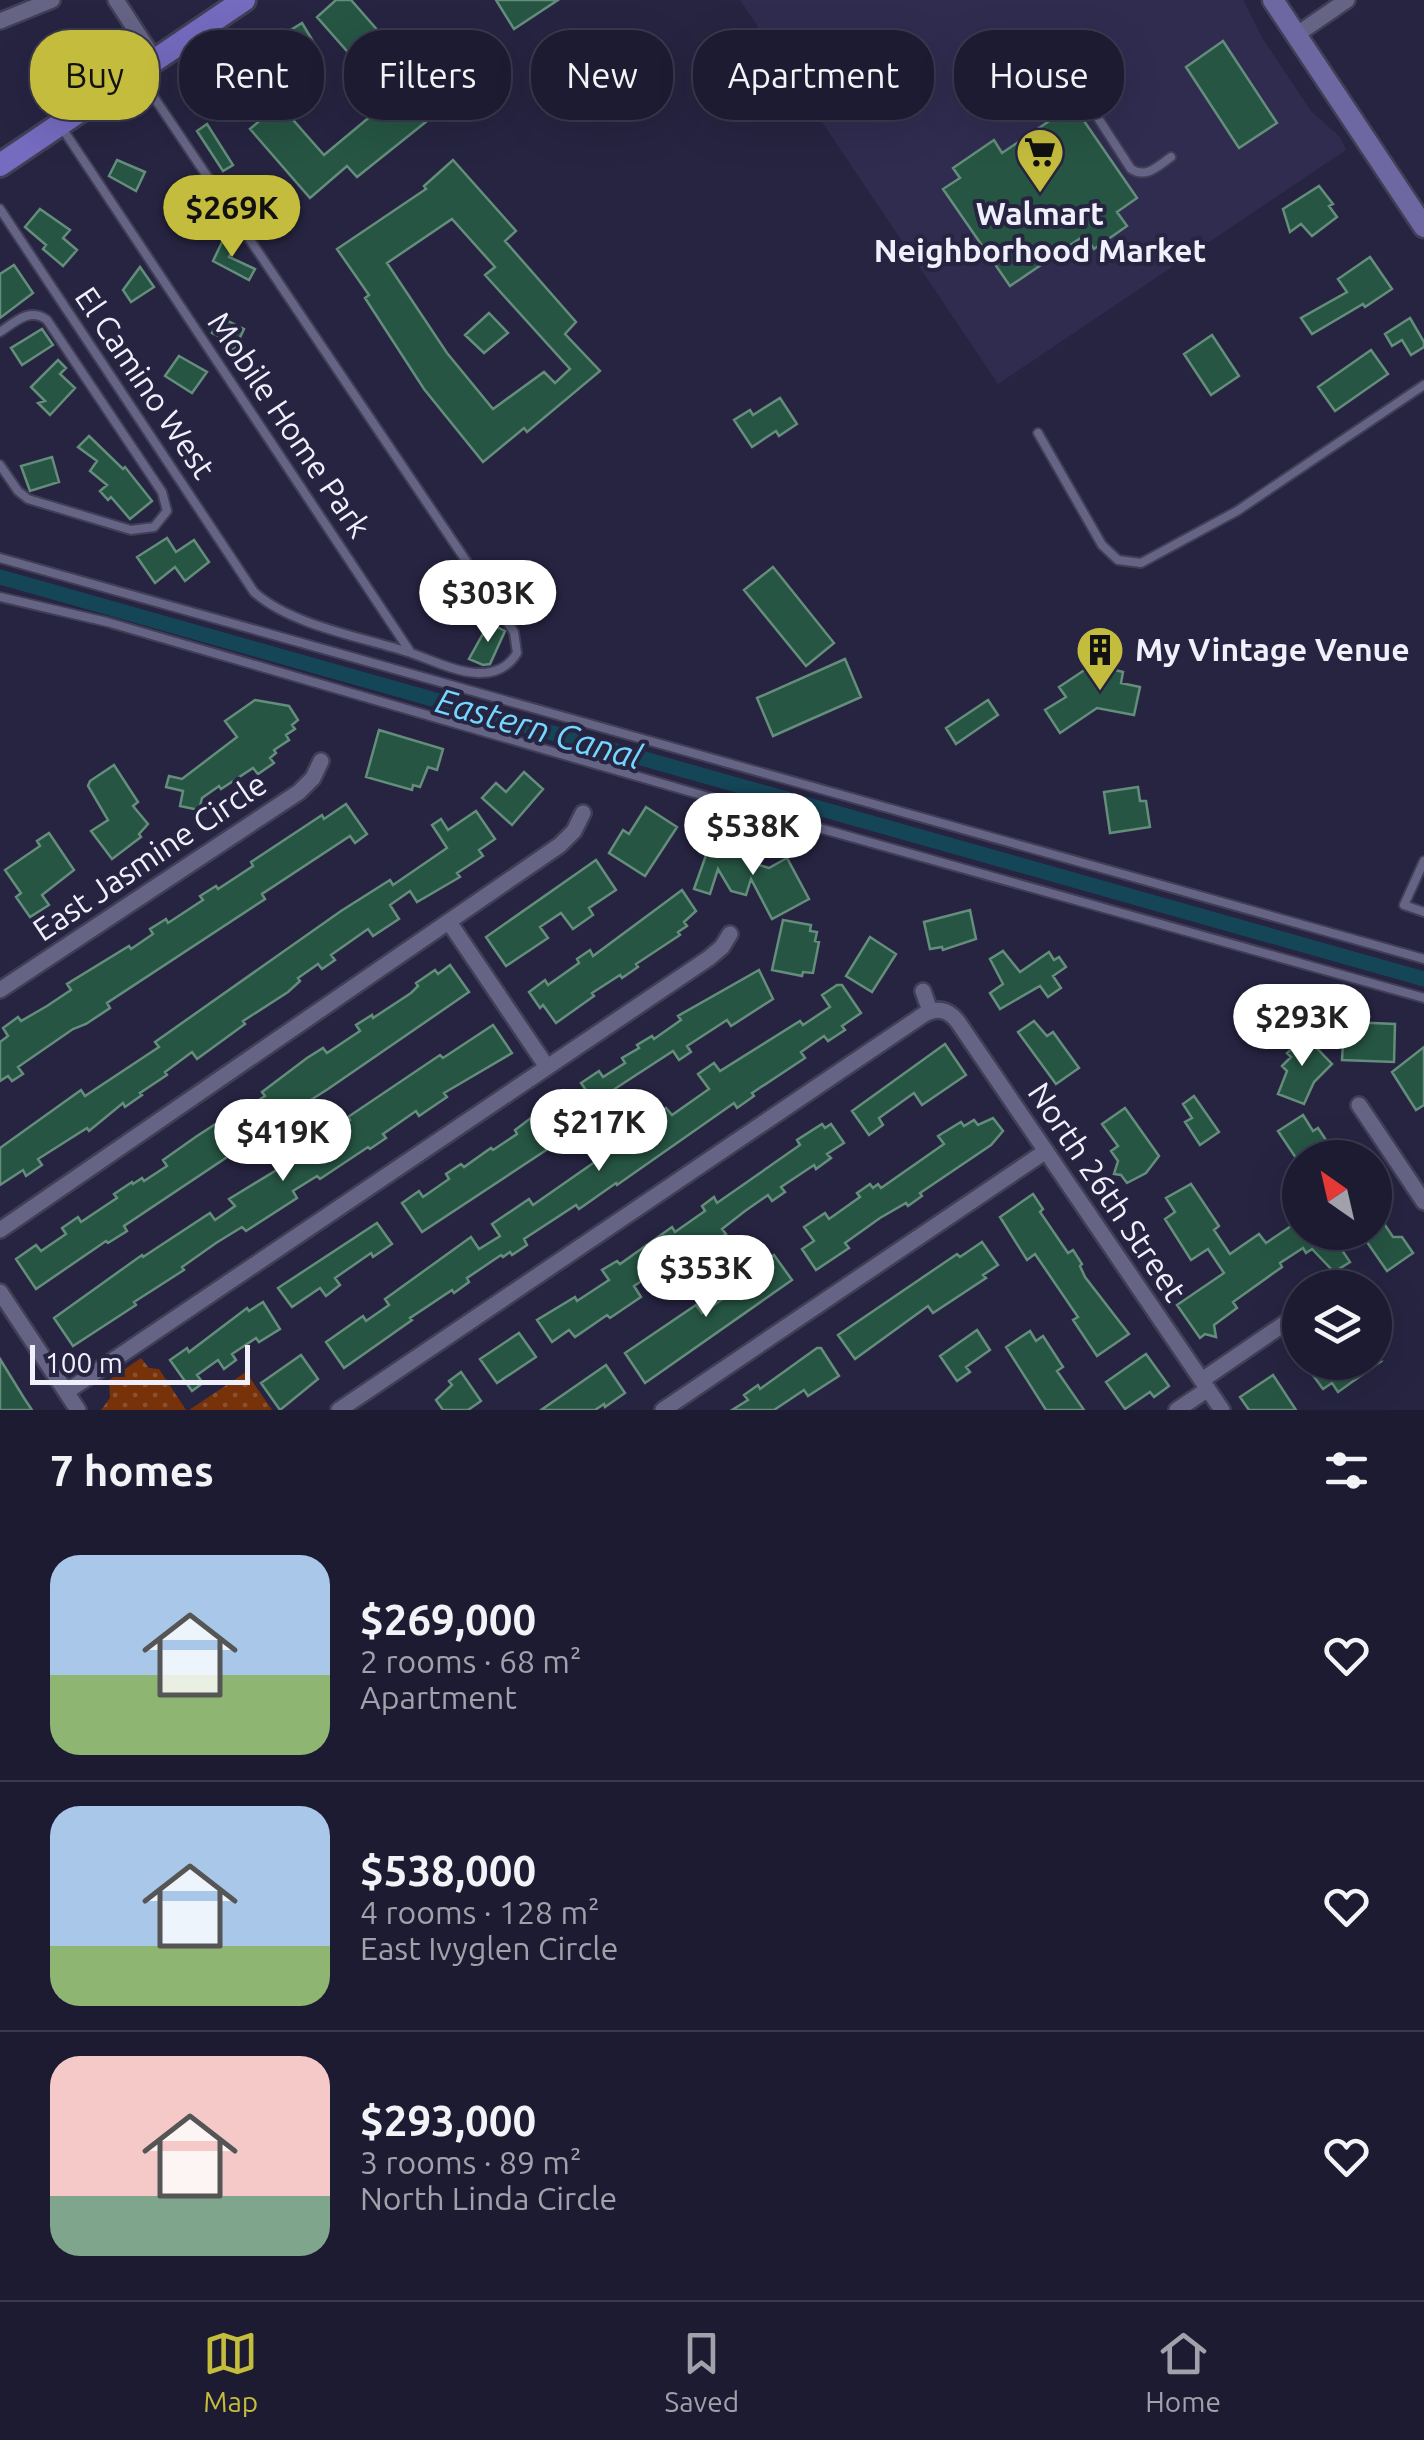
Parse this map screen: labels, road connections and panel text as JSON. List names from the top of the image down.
{
  "streets": {
    "street": ["East Jasmine Circle", "North 26th Street"],
    "lane": ["El Camino West", "Mobile Home Park"]
  },
  "crossings": [
    ["El Camino West", "Mobile Home Park"]
  ],
  "water": ["Eastern Canal"],
  "places": {
    "supermarket": ["Walmart Neighborhood Market"],
    "building": ["My Vintage Venue"]
  },
  "scale_bar": "100 m",
  "north": "top left",
  "page": {
    "chip": [
      "Buy",
      "Rent",
      "Filters",
      "New",
      "Apartment",
      "House"
    ],
    "price": [
      "$269K",
      "$303K",
      "$538K",
      "$293K",
      "$217K",
      "$419K",
      "$353K"
    ],
    "scale": "100 m",
    "heading": "7 homes",
    "list": [
      {
        "name": "$269,000",
        "note": "2 rooms · 68 m² · Apartment"
      },
      {
        "name": "$538,000",
        "note": "4 rooms · 128 m² · East Ivyglen Circle"
      },
      {
        "name": "$293,000",
        "note": "3 rooms · 89 m² · North Linda Circle"
      }
    ],
    "tabs": ["Map", "Saved", "Home"]
  }
}
